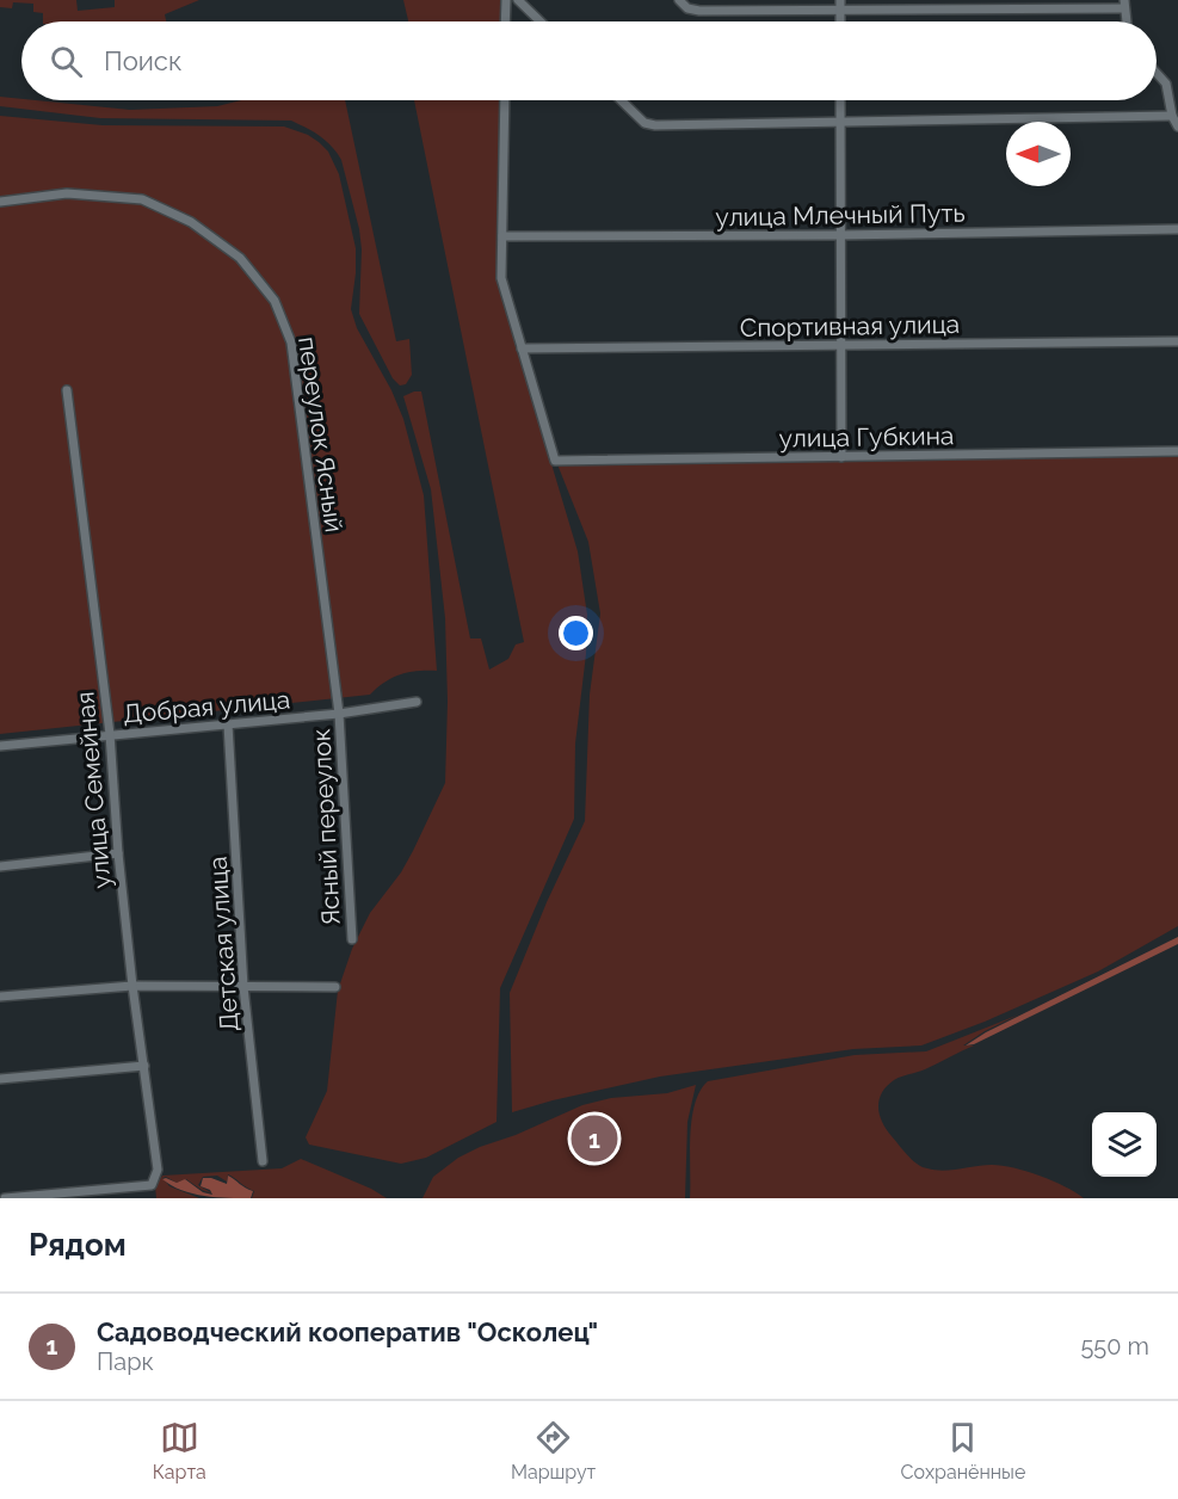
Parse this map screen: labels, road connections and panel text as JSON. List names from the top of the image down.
{
  "streets": {
    "street": [
      "улица Млечный Путь",
      "Спортивная улица",
      "переулок Ясный",
      "улица Губкина",
      "Добрая улица",
      "улица Семейная",
      "Ясный переулок",
      "Детская улица"
    ]
  },
  "crossings": [
    ["Спортивная улица", "улица Губкина"],
    ["переулок Ясный", "Добрая улица"],
    ["переулок Ясный", "Ясный переулок"],
    ["Добрая улица", "улица Семейная"],
    ["Добрая улица", "Ясный переулок"],
    ["Добрая улица", "Детская улица"]
  ],
  "north": "left",
  "page": {
    "search": "Поиск",
    "pins": "1",
    "heading": "Рядом",
    "list": [
      {
        "mark": "1",
        "name": "Садоводческий кооператив \"Осколец\"",
        "note": "Парк",
        "value": "550 m"
      }
    ],
    "nav": ["Карта", "Маршрут", "Сохранённые"]
  }
}
